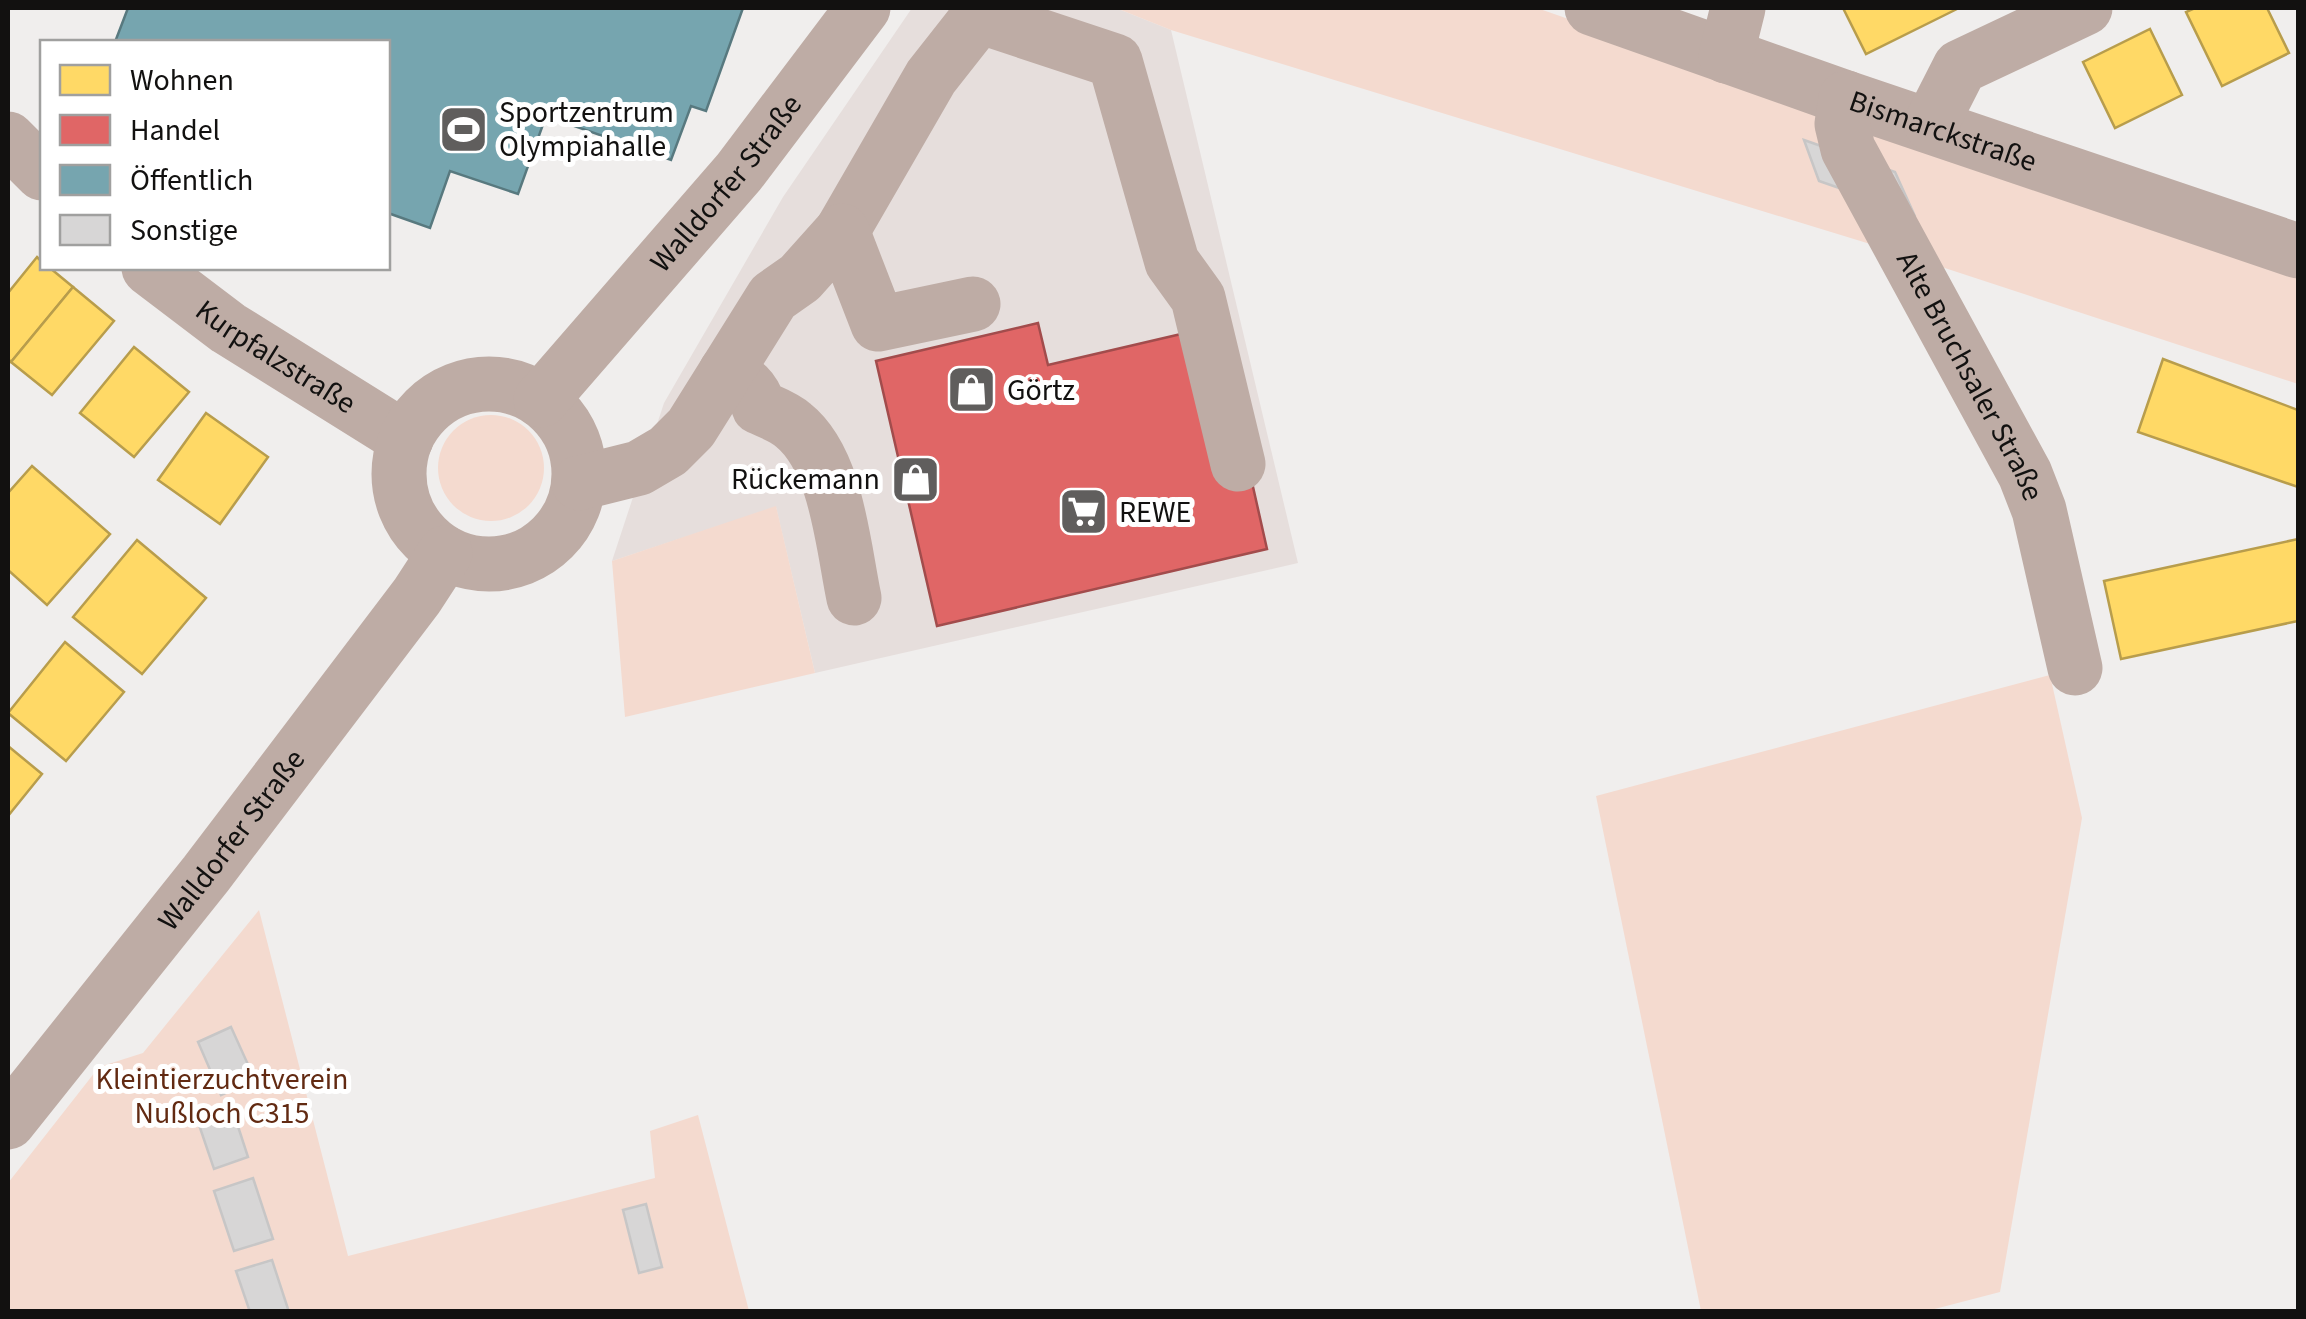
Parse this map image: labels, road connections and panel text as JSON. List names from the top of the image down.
{
  "streets": {
    "street": [
      "Bismarckstraße",
      "Walldorfer Straße",
      "Kurpfalzstraße",
      "Alte Bruchsaler Straße"
    ]
  },
  "crossings": [
    ["Bismarckstraße", "Alte Bruchsaler Straße"],
    ["Walldorfer Straße", "Kurpfalzstraße"]
  ],
  "parks": ["Kleintierzuchtverein Nußloch C315"],
  "places": {
    "sports": ["Sportzentrum Olympiahalle"],
    "shop": ["Görtz", "Rückemann"],
    "supermarket": ["REWE"]
  },
  "legend": [
    "Wohnen",
    "Handel",
    "Öffentlich",
    "Sonstige"
  ]
}
